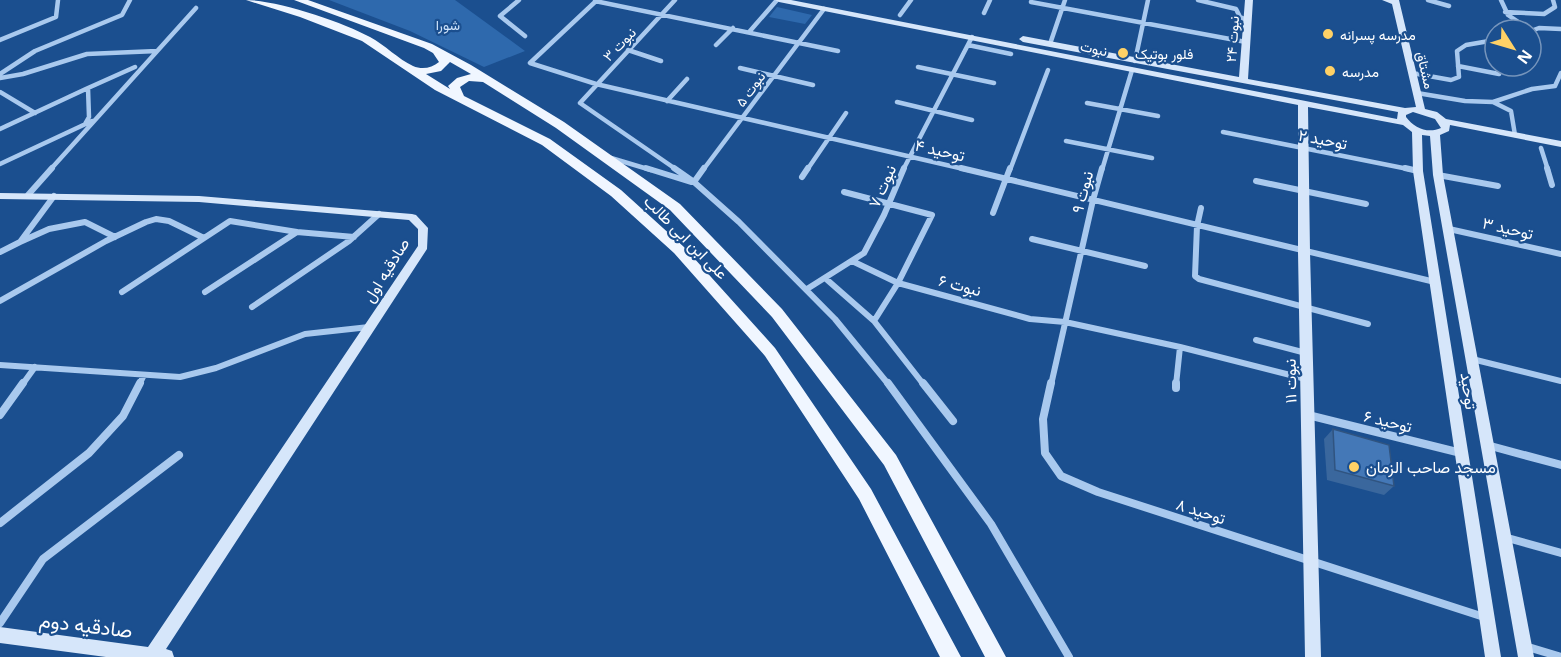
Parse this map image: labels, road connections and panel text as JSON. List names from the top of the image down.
{
  "streets": {
    "main road": ["علی ابن ابی طالب"],
    "street": [
      "نبوت ۲۴",
      "نبوت ۳",
      "نبوت",
      "مشتاق",
      "نبوت ۵",
      "توحید ۲",
      "توحید ۴",
      "نبوت ۷",
      "نبوت ۹",
      "توحید ۳",
      "صادقیه اول",
      "نبوت ۶",
      "نبوت ۱۱",
      "توحید",
      "توحید ۶",
      "توحید ۸",
      "صادقیه دوم"
    ]
  },
  "crossings": [
    ["نبوت ۲۴", "نبوت"],
    ["نبوت ۳", "نبوت ۵"],
    ["نبوت ۳", "توحید ۴"],
    ["نبوت", "مشتاق"],
    ["نبوت", "نبوت ۵"],
    ["نبوت", "نبوت ۷"],
    ["نبوت", "نبوت ۹"],
    ["نبوت", "نبوت ۱۱"],
    ["نبوت", "توحید"],
    ["نبوت ۵", "توحید ۴"],
    ["توحید ۲", "نبوت ۱۱"],
    ["توحید ۲", "توحید"],
    ["توحید ۴", "نبوت ۷"],
    ["توحید ۴", "نبوت ۹"],
    ["توحید ۴", "نبوت ۱۱"],
    ["توحید ۴", "توحید"],
    ["نبوت ۷", "نبوت ۶"],
    ["نبوت ۹", "نبوت ۶"],
    ["نبوت ۹", "توحید ۸"],
    ["توحید ۳", "توحید"],
    ["صادقیه اول", "صادقیه دوم"],
    ["نبوت ۶", "نبوت ۱۱"],
    ["نبوت ۶", "توحید ۸"],
    ["نبوت ۱۱", "توحید ۶"],
    ["نبوت ۱۱", "توحید ۸"],
    ["توحید", "توحید ۶"],
    ["توحید", "توحید ۸"]
  ],
  "parks": ["شورا"],
  "places": [
    "مدرسه پسرانه",
    "فلور بوتیک",
    "مدرسه",
    "مسجد صاحب الزمان"
  ],
  "north": "bottom right"
}
